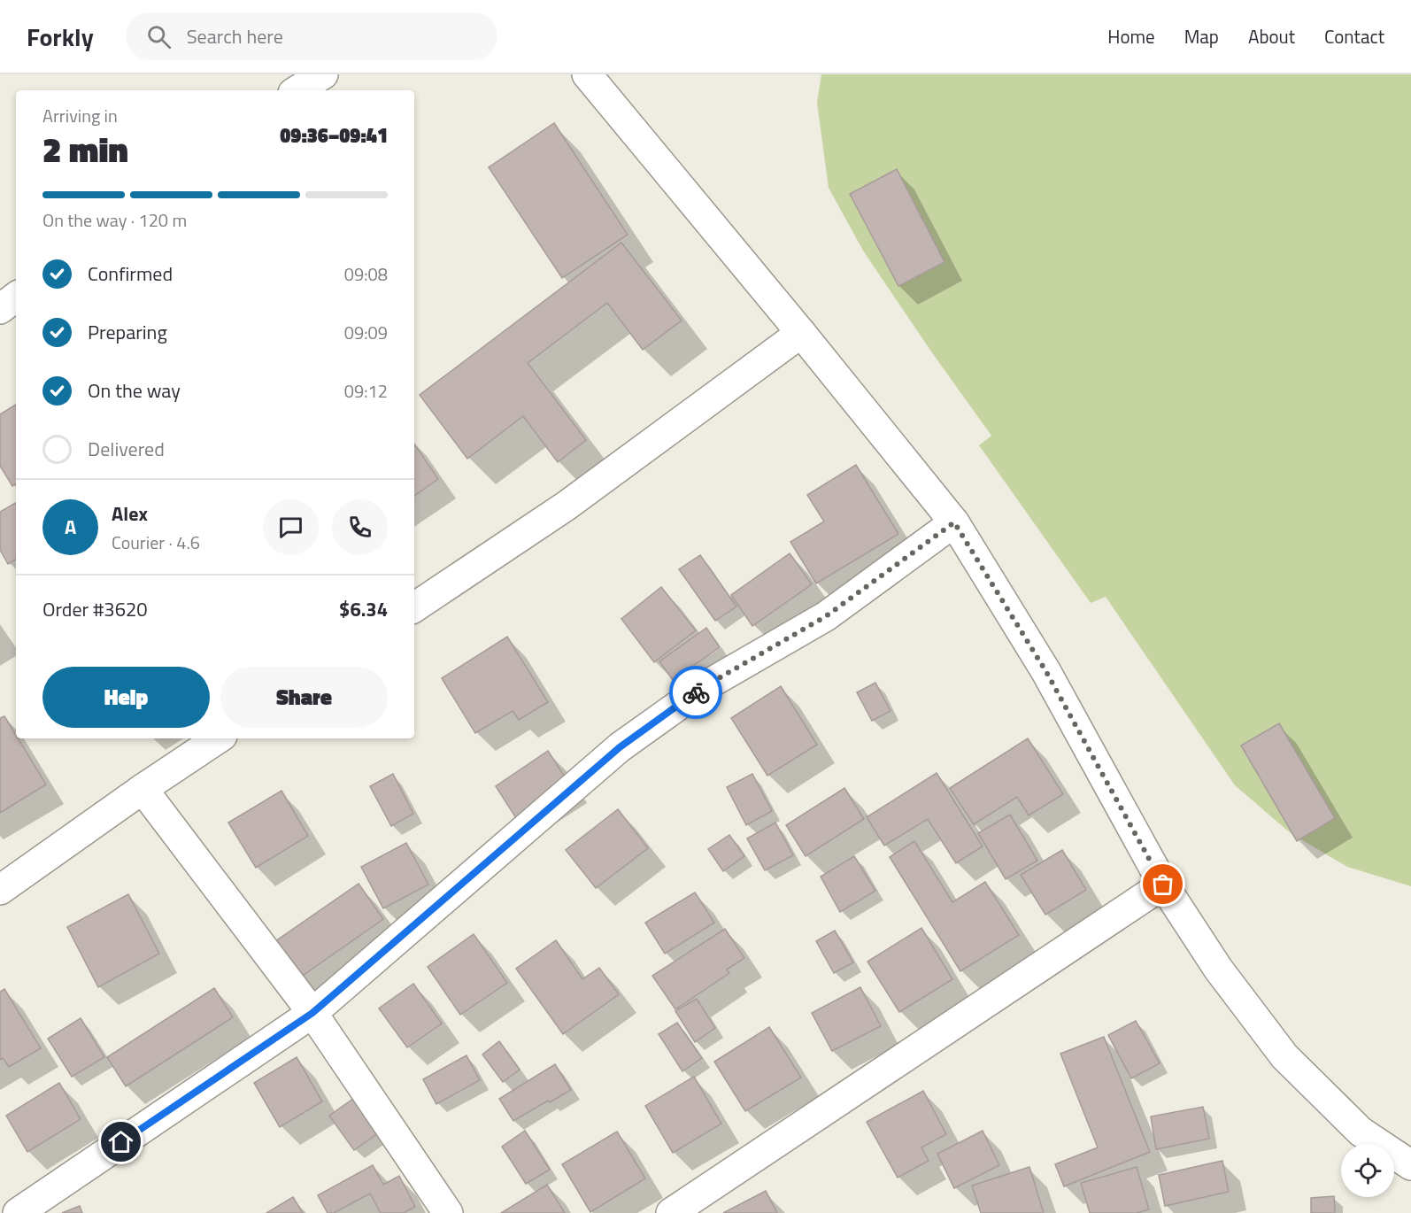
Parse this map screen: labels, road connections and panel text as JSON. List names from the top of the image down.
{
  "page": {
    "header": "Forkly",
    "search": "Search here",
    "nav": [
      "Home",
      "Map",
      "About",
      "Contact"
    ],
    "heading": ["2 min", "Arriving in", "09:36–09:41"],
    "panel": [
      "Alex",
      "Courier · 4.6",
      "Order #3620",
      "$6.34"
    ],
    "bar": "On the way · 120 m",
    "list": [
      ["Confirmed", "09:08"],
      ["Preparing", "09:09"],
      ["On the way", "09:12"],
      "Delivered"
    ],
    "round": "A",
    "buttons": ["Help", "Share"]
  }
}
